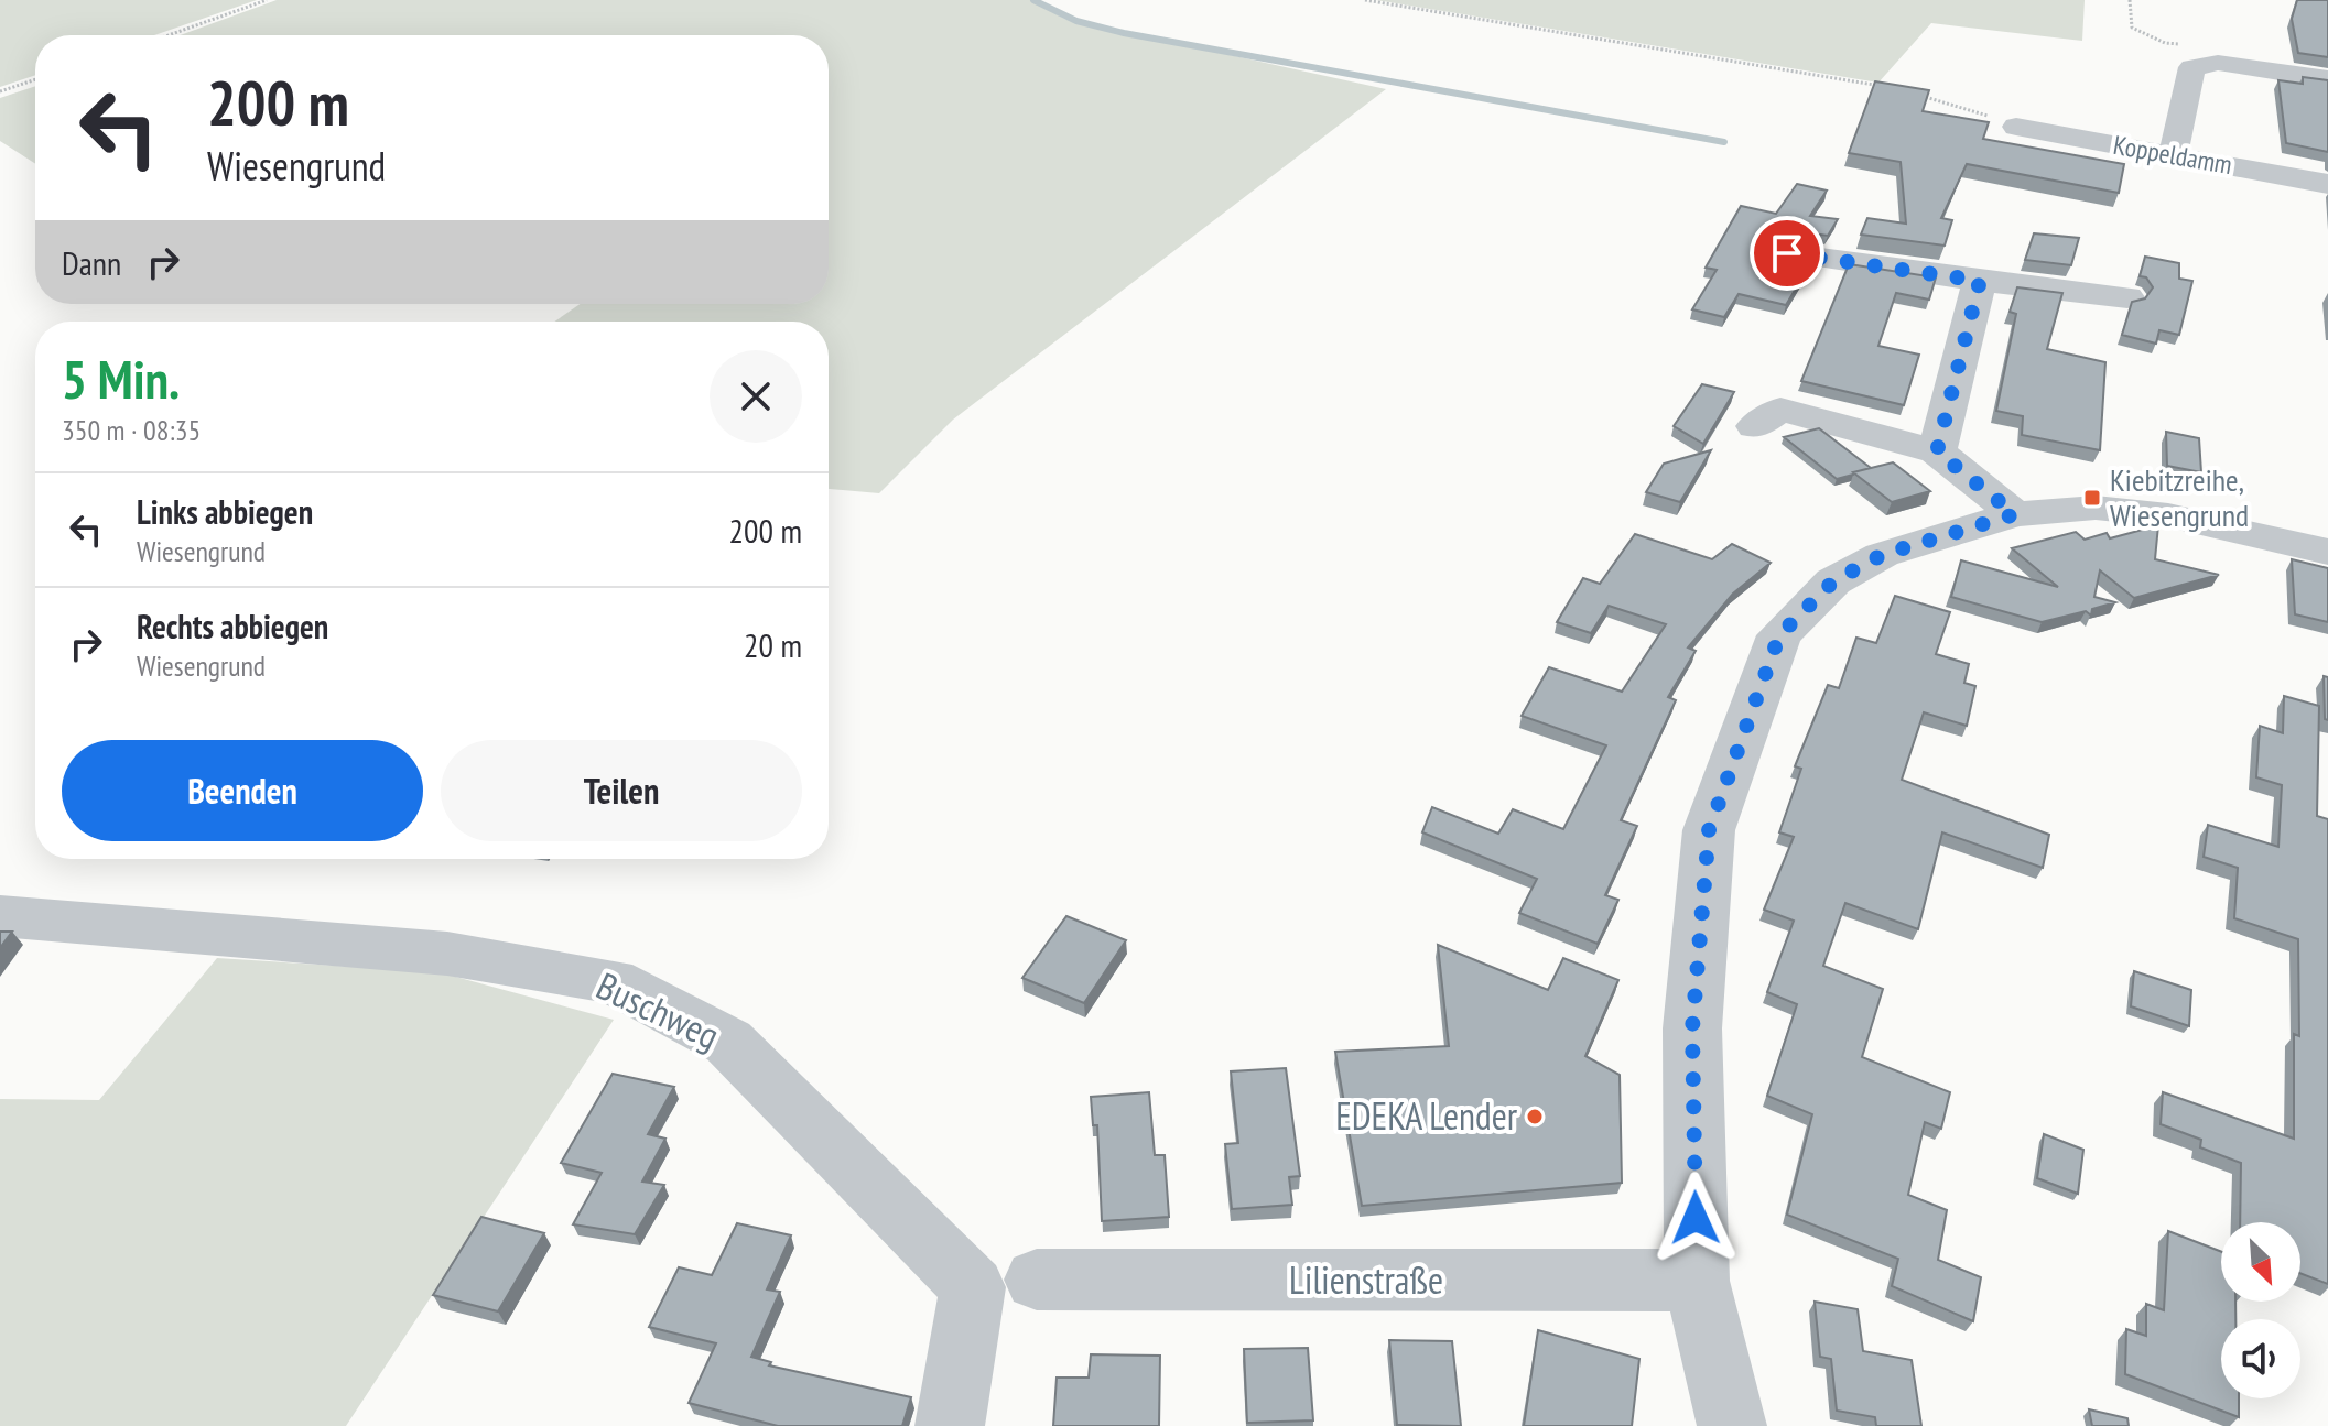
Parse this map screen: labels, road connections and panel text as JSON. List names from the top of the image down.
{
  "streets": {
    "street": ["Koppeldamm", "Buschweg", "Lilienstraße"]
  },
  "places": {
    "transit": ["Kiebitzreihe, Wiesengrund"],
    "other": ["EDEKA Lender"]
  },
  "north": "bottom right",
  "page": {
    "turn": ["200 m", "Wiesengrund"],
    "then": "Dann",
    "heading": ["5 Min.", "350 m · 08:35"],
    "list": [
      {
        "name": "Links abbiegen",
        "note": "Wiesengrund",
        "value": "200 m"
      },
      {
        "name": "Rechts abbiegen",
        "note": "Wiesengrund",
        "value": "20 m"
      }
    ],
    "buttons": ["Beenden", "Teilen"]
  }
}
